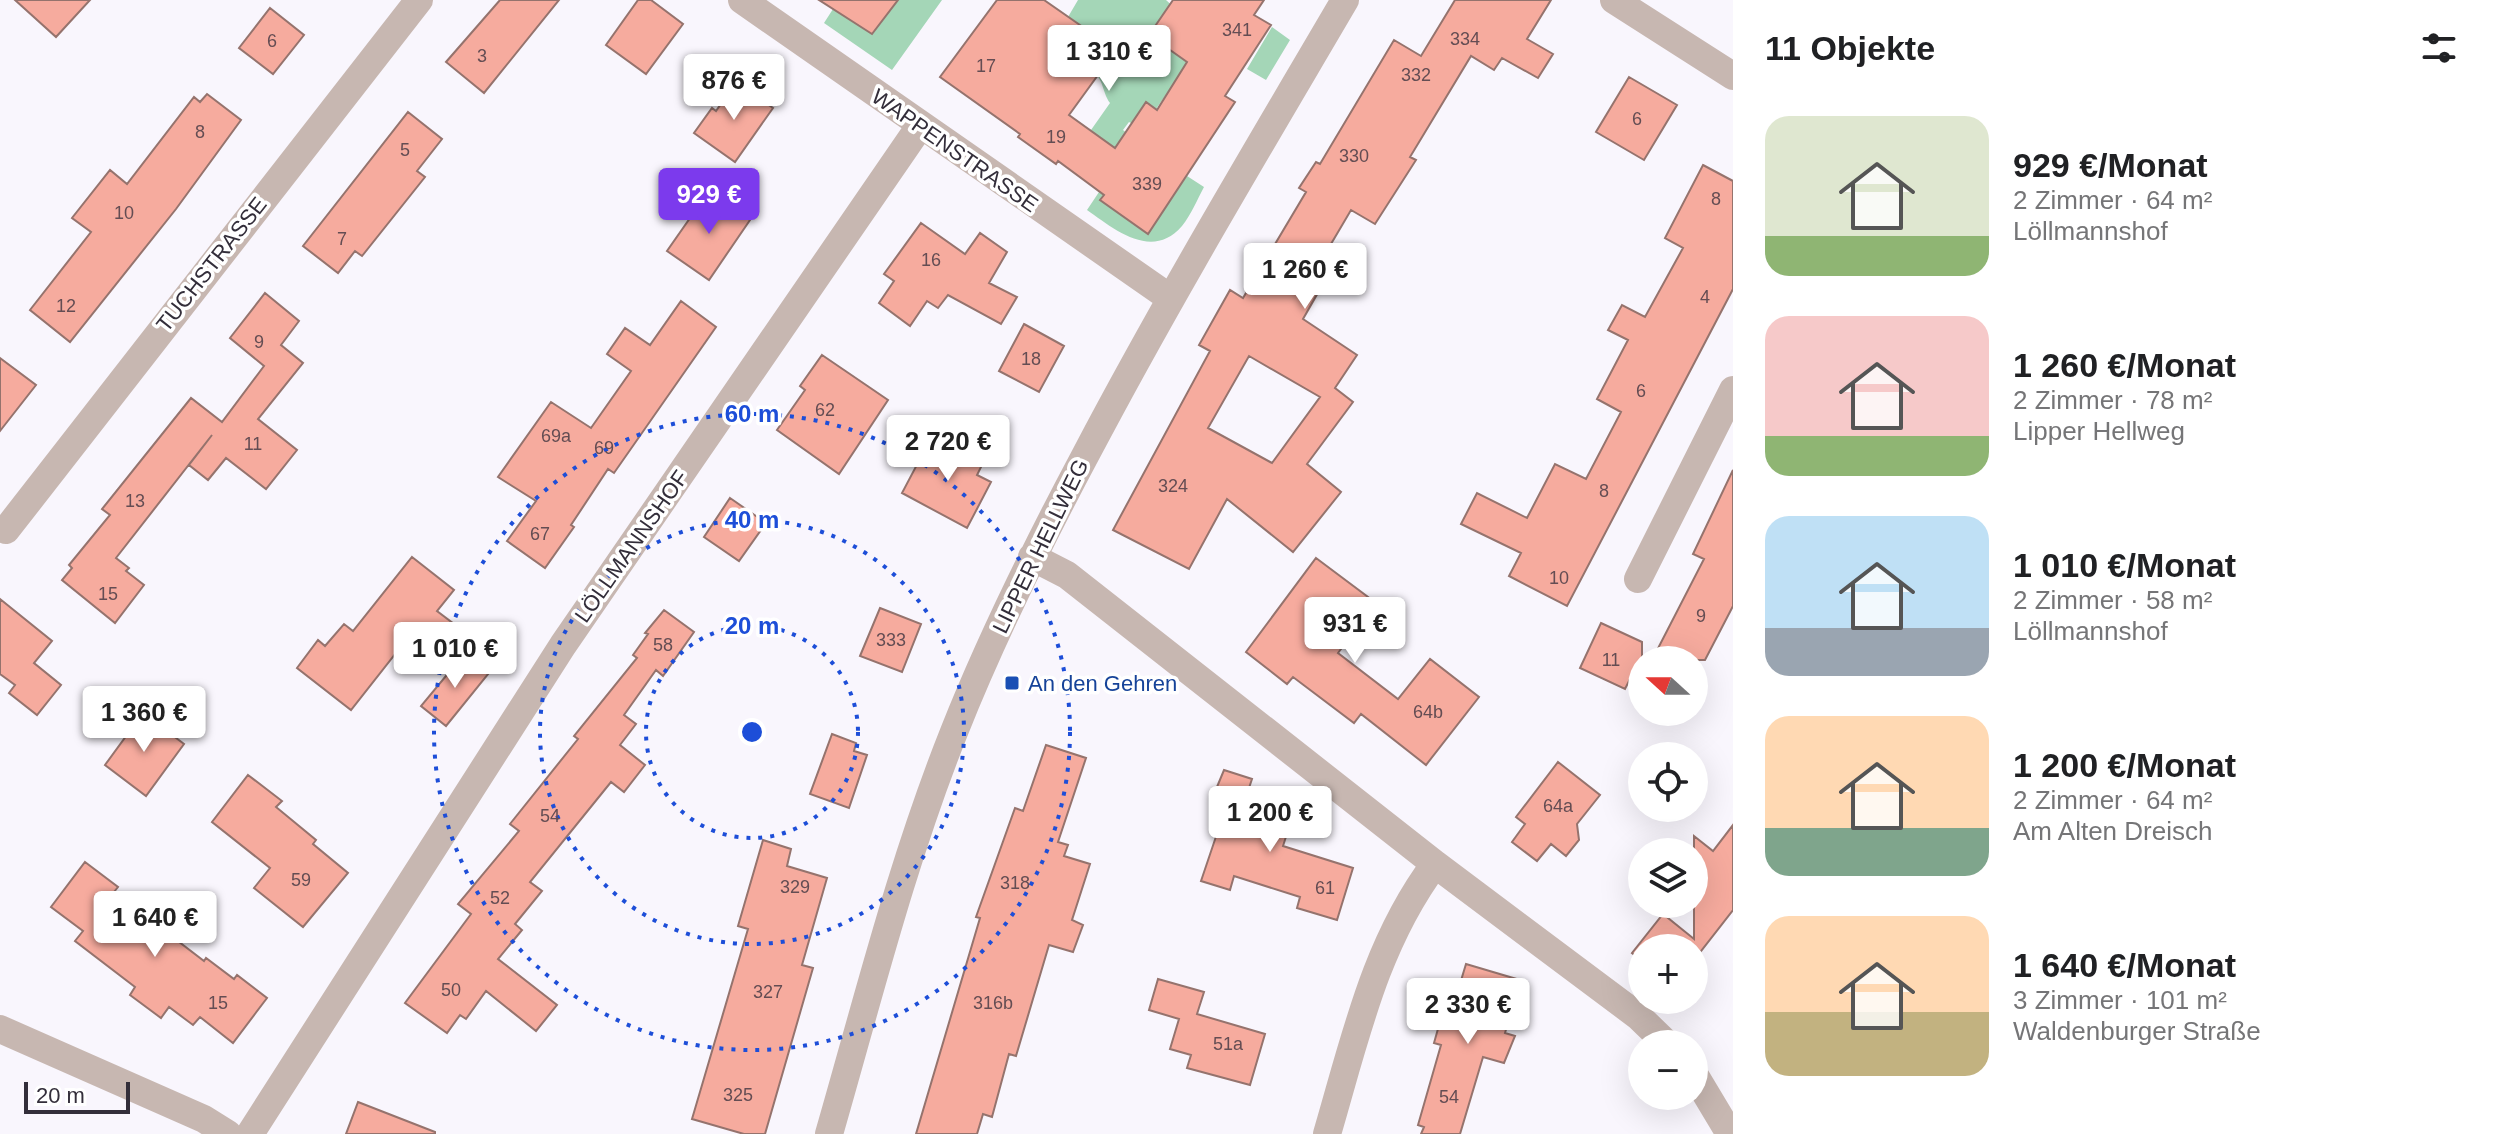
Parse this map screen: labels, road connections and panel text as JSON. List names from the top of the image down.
{
  "streets": {
    "street": [
      "WAPPENSTRASSE",
      "TUCHSTRASSE",
      "LÖLLMANNSHOF",
      "LIPPER HELLWEG"
    ]
  },
  "crossings": [
    ["WAPPENSTRASSE", "LÖLLMANNSHOF"],
    ["WAPPENSTRASSE", "LIPPER HELLWEG"]
  ],
  "places": {
    "transit": ["An den Gehren"]
  },
  "house_numbers": [
    "341",
    "334",
    "6",
    "3",
    "17",
    "332",
    "6",
    "8",
    "19",
    "5",
    "330",
    "339",
    "8",
    "10",
    "7",
    "16",
    "4",
    "12",
    "9",
    "18",
    "6",
    "62",
    "69a",
    "11",
    "69",
    "324",
    "8",
    "13",
    "67",
    "10",
    "15",
    "9",
    "333",
    "58",
    "11",
    "64b",
    "64a",
    "54",
    "59",
    "318",
    "329",
    "61",
    "52",
    "50",
    "327",
    "15",
    "316b",
    "51a",
    "325",
    "54"
  ],
  "scale_bar": "20 m",
  "north": "left",
  "page": {
    "heading": "11 Objekte",
    "price": [
      "1 310 €",
      "876 €",
      "929 €",
      "1 260 €",
      "2 720 €",
      "931 €",
      "1 010 €",
      "1 360 €",
      "1 200 €",
      "1 640 €",
      "2 330 €"
    ],
    "list": [
      {
        "name": "929 €/Monat",
        "note": "2 Zimmer · 64 m² · Löllmannshof"
      },
      {
        "name": "1 260 €/Monat",
        "note": "2 Zimmer · 78 m² · Lipper Hellweg"
      },
      {
        "name": "1 010 €/Monat",
        "note": "2 Zimmer · 58 m² · Löllmannshof"
      },
      {
        "name": "1 200 €/Monat",
        "note": "2 Zimmer · 64 m² · Am Alten Dreisch"
      },
      {
        "name": "1 640 €/Monat",
        "note": "3 Zimmer · 101 m² · Waldenburger Straße"
      }
    ],
    "map_buttons": ["+", "−"],
    "scale": "20 m"
  },
  "rings": ["60 m", "40 m", "20 m"]
}
